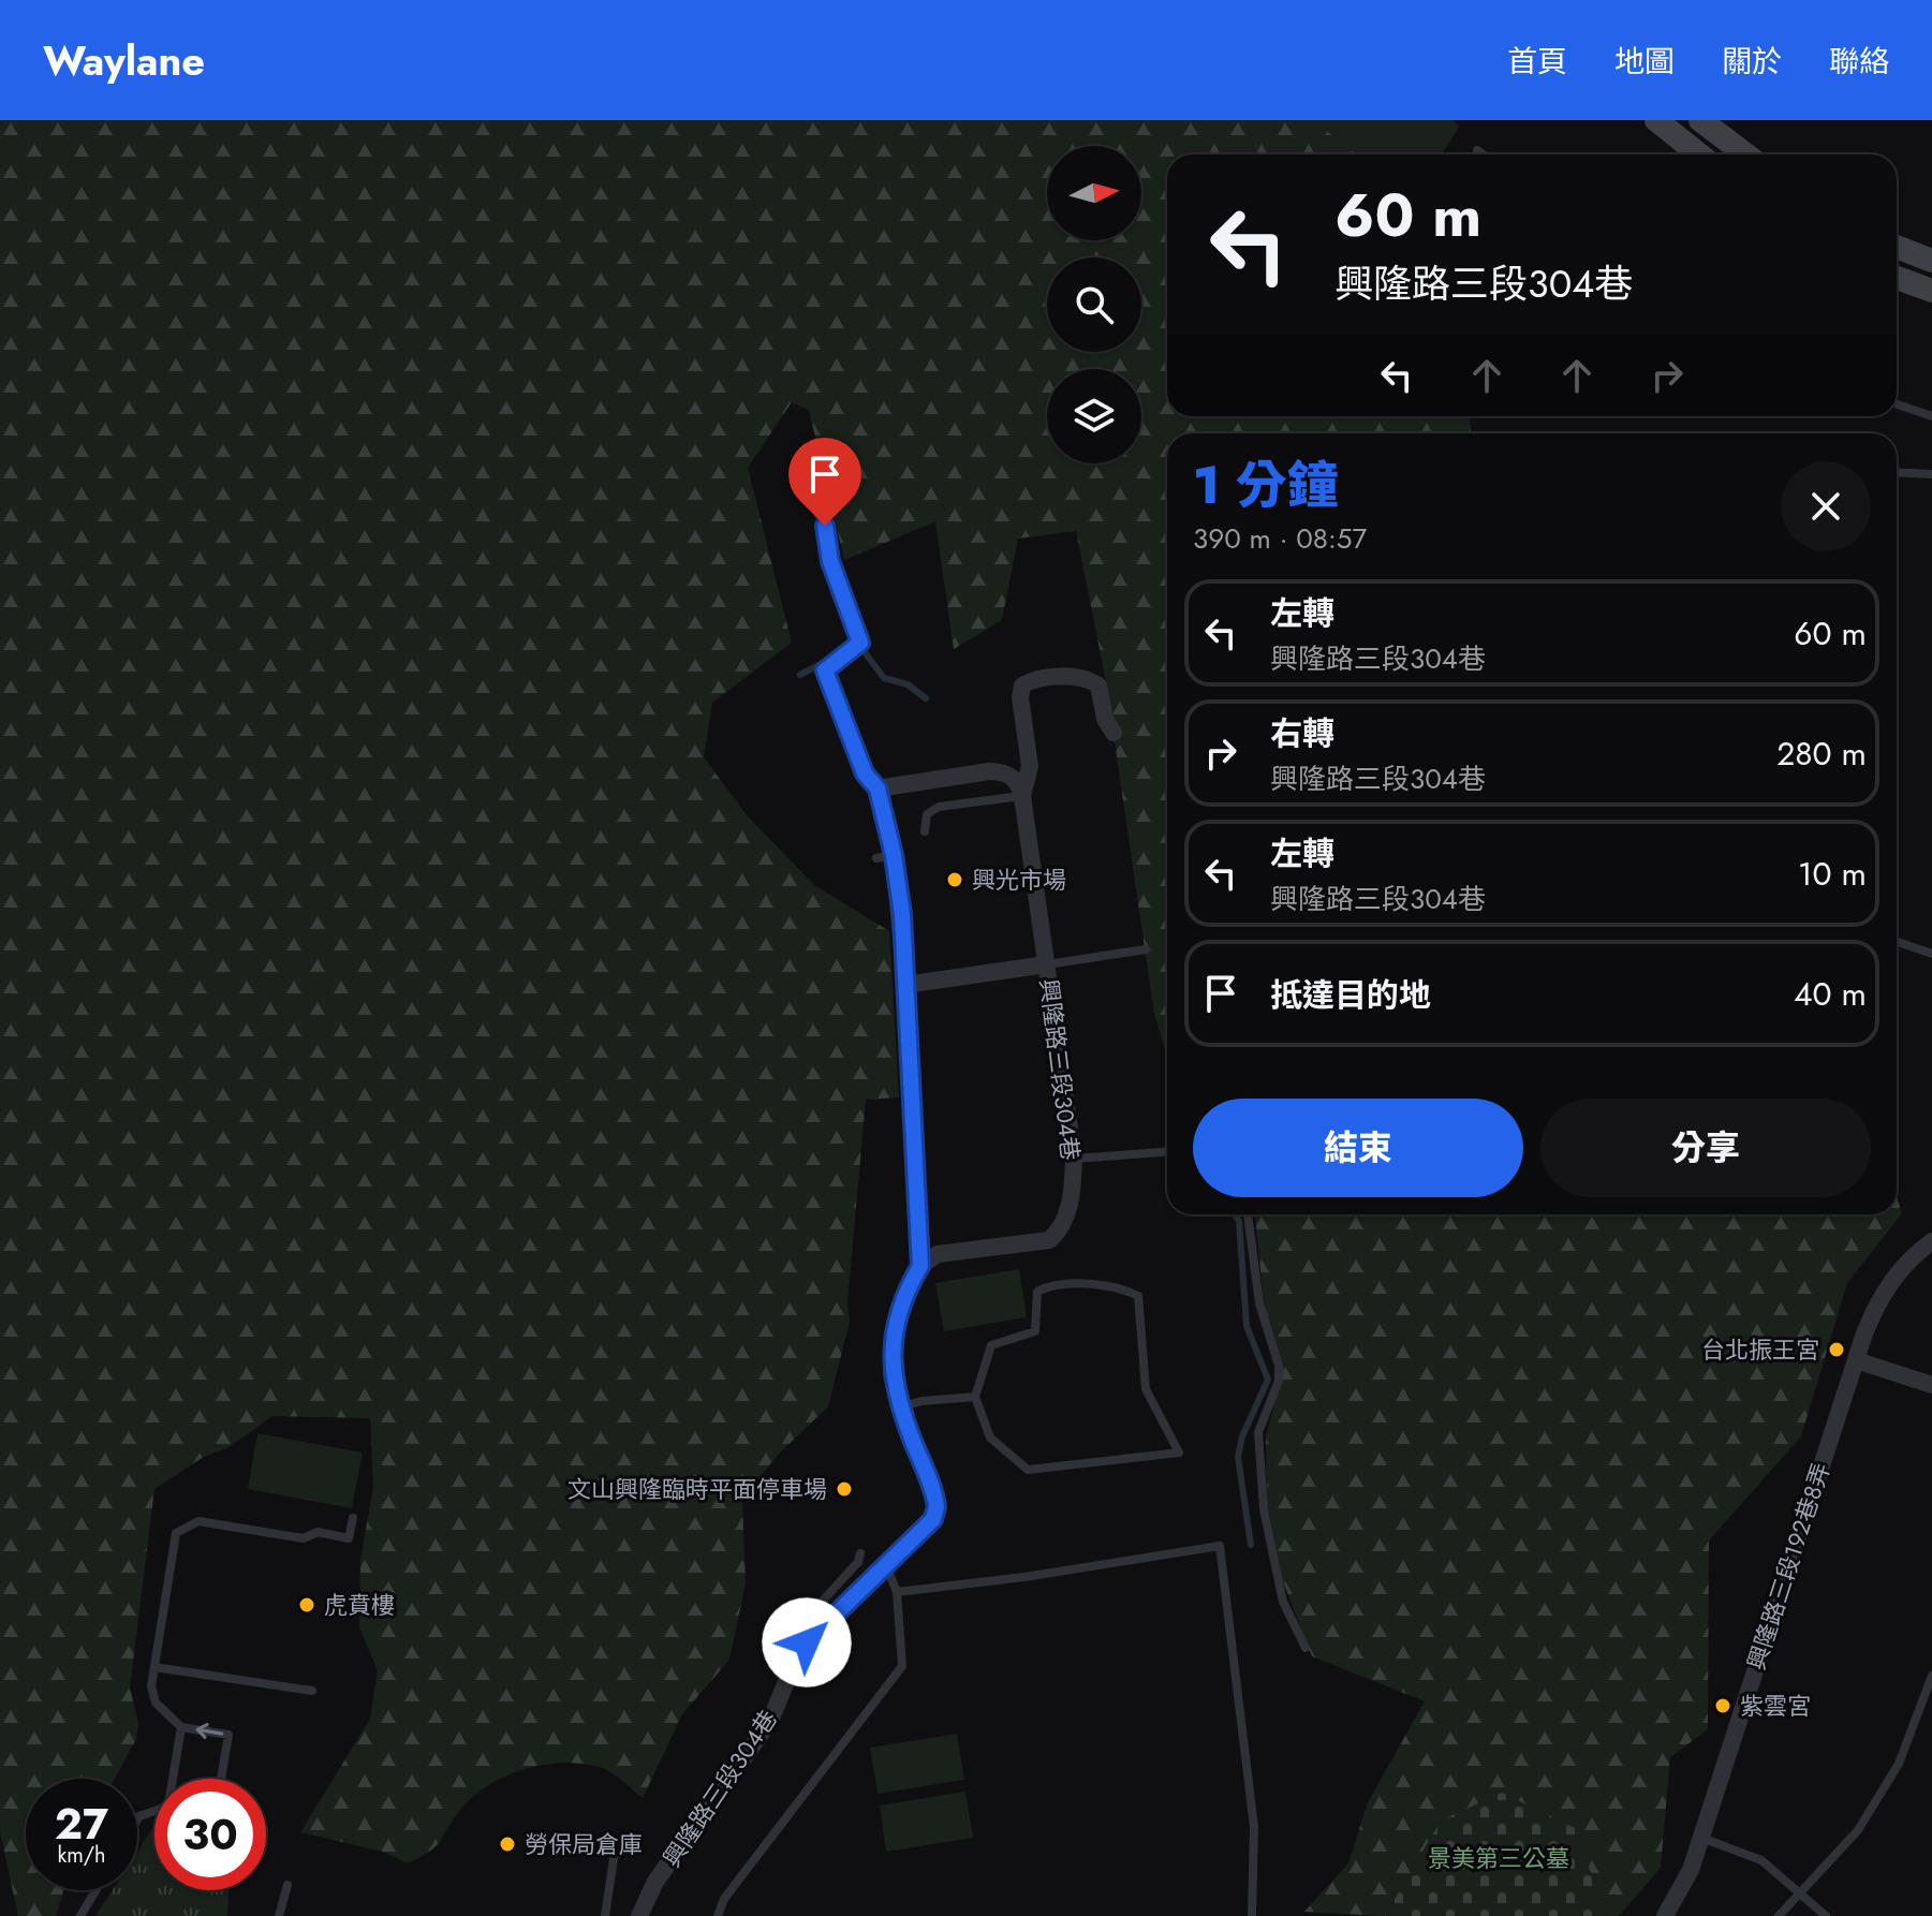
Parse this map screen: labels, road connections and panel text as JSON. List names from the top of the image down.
{
  "streets": {
    "street": ["興隆路三段304巷", "興隆路三段192巷8弄"]
  },
  "parks": ["景美第三公墓"],
  "places": [
    "興光市場",
    "台北振王宮",
    "文山興隆臨時平面停車場",
    "虎賁樓",
    "紫雲宮",
    "勞保局倉庫"
  ],
  "north": "right",
  "page": {
    "header": "Waylane",
    "nav": [
      "首頁",
      "地圖",
      "關於",
      "聯絡"
    ],
    "turn": ["60 m", "興隆路三段304巷"],
    "heading": ["1 分鐘", "390 m · 08:57"],
    "list": [
      {
        "name": "左轉",
        "note": "興隆路三段304巷",
        "value": "60 m"
      },
      {
        "name": "右轉",
        "note": "興隆路三段304巷",
        "value": "280 m"
      },
      {
        "name": "左轉",
        "note": "興隆路三段304巷",
        "value": "10 m"
      },
      {
        "name": "抵達目的地",
        "value": "40 m"
      }
    ],
    "buttons": ["結束", "分享"],
    "speed": "27 km/h",
    "limit": "30"
  }
}
